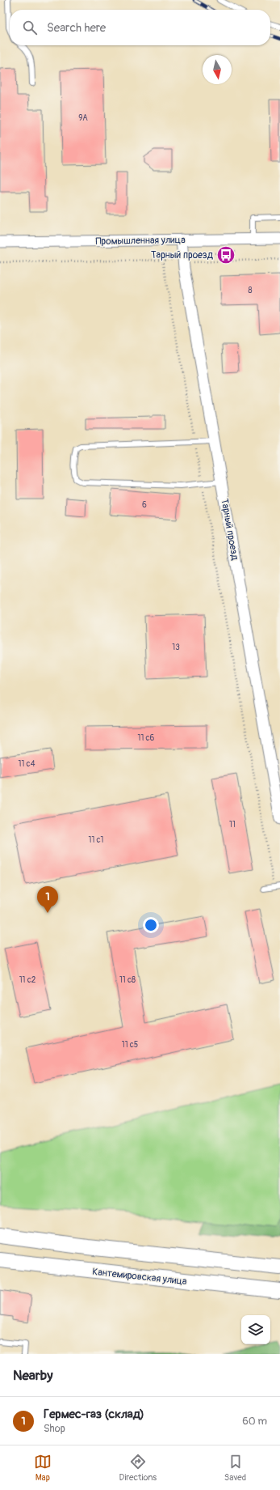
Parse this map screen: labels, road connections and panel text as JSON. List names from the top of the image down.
{
  "streets": {
    "main road": ["Кантемировская улица"],
    "street": ["Промышленная улица", "Тарный проезд"]
  },
  "crossings": [
    ["Промышленная улица", "Тарный проезд"]
  ],
  "places": {
    "bus stop": ["Тарный проезд"]
  },
  "house_numbers": [
    "9А",
    "8",
    "6",
    "13",
    "11 с6",
    "11 с4",
    "11",
    "11 с1",
    "11 с2",
    "11 с8",
    "11 с5"
  ],
  "north": "bottom",
  "page": {
    "search": "Search here",
    "pins": "1",
    "heading": "Nearby",
    "list": [
      {
        "mark": "1",
        "name": "Гермес-газ (склад)",
        "note": "Shop",
        "value": "60 m"
      }
    ],
    "nav": ["Map", "Directions", "Saved"]
  }
}
